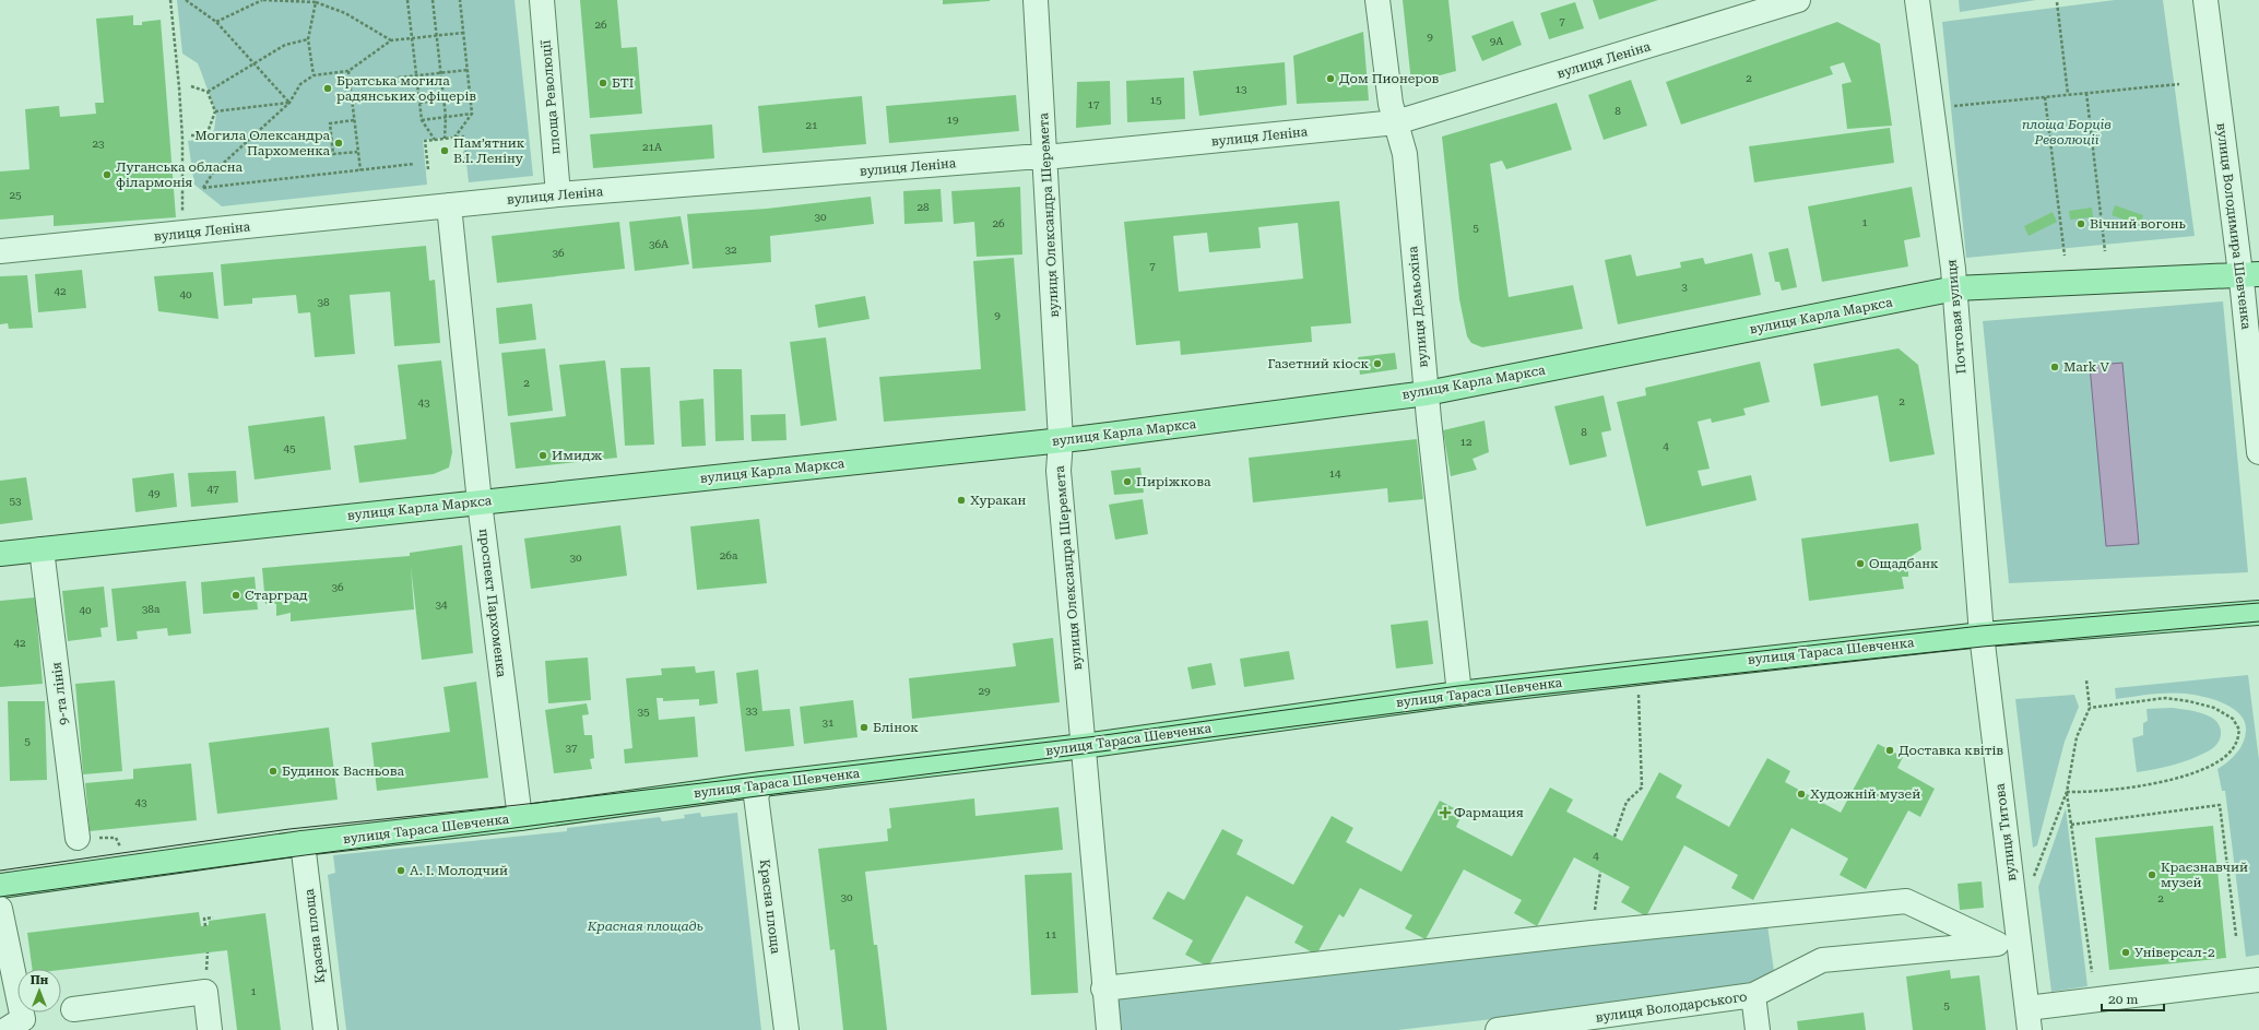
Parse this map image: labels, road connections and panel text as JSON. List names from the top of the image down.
{
  "streets": {
    "main road": ["вулиця Карла Маркса", "вулиця Тараса Шевченка"],
    "street": [
      "вулиця Леніна",
      "площа Революції",
      "вулиця Олександра Шеремета",
      "вулиця Володимира Шевченка",
      "вулиця Демьохіна",
      "Почтовая вулиця",
      "проспект Пархоменка",
      "9-та лінія",
      "вулиця Титова",
      "Красна площа",
      "вулиця Володарського"
    ]
  },
  "crossings": [
    ["вулиця Леніна", "площа Революції"],
    ["вулиця Леніна", "вулиця Олександра Шеремета"],
    ["вулиця Леніна", "вулиця Демьохіна"],
    ["вулиця Леніна", "проспект Пархоменка"],
    ["вулиця Олександра Шеремета", "вулиця Карла Маркса"],
    ["вулиця Олександра Шеремета", "вулиця Тараса Шевченка"],
    ["вулиця Володимира Шевченка", "вулиця Карла Маркса"],
    ["вулиця Демьохіна", "вулиця Карла Маркса"],
    ["вулиця Демьохіна", "вулиця Тараса Шевченка"],
    ["вулиця Карла Маркса", "Почтовая вулиця"],
    ["вулиця Карла Маркса", "проспект Пархоменка"],
    ["вулиця Карла Маркса", "9-та лінія"],
    ["Почтовая вулиця", "вулиця Тараса Шевченка"],
    ["Почтовая вулиця", "вулиця Титова"],
    ["проспект Пархоменка", "вулиця Тараса Шевченка"],
    ["вулиця Тараса Шевченка", "вулиця Титова"],
    ["вулиця Тараса Шевченка", "Красна площа"],
    ["вулиця Титова", "вулиця Володарського"]
  ],
  "parks": ["площа Борців Революції", "Красная площадь"],
  "places": {
    "other": [
      "Дом Пионеров",
      "БТІ",
      "Братська могила радянських офіцерів",
      "Могила Олександра Пархоменка",
      "Пам’ятник В.І. Леніну",
      "Луганська обласна філармонія",
      "Вічний вогонь",
      "Газетний кіоск",
      "Mark V",
      "Имидж",
      "Пиріжкова",
      "Хуракан",
      "Ощадбанк",
      "Старград",
      "Блінок",
      "Доставка квітів",
      "Будинок Васньова",
      "Художній музей",
      "А. І. Молодчий",
      "Краєзнавчий музей",
      "Універсал-2"
    ],
    "health": ["Фармация"]
  },
  "house_numbers": [
    "7",
    "26",
    "9",
    "9А",
    "2",
    "13",
    "15",
    "17",
    "8",
    "19",
    "21",
    "23",
    "21А",
    "25",
    "28",
    "30",
    "1",
    "26",
    "5",
    "36А",
    "32",
    "36",
    "7",
    "3",
    "42",
    "40",
    "38",
    "9",
    "2",
    "2",
    "43",
    "8",
    "12",
    "4",
    "45",
    "14",
    "47",
    "49",
    "53",
    "26а",
    "30",
    "36",
    "34",
    "38а",
    "40",
    "42",
    "29",
    "33",
    "35",
    "31",
    "5",
    "37",
    "43",
    "4",
    "30",
    "2",
    "11",
    "1",
    "5"
  ],
  "scale_bar": "20 m",
  "north": "top"
}
